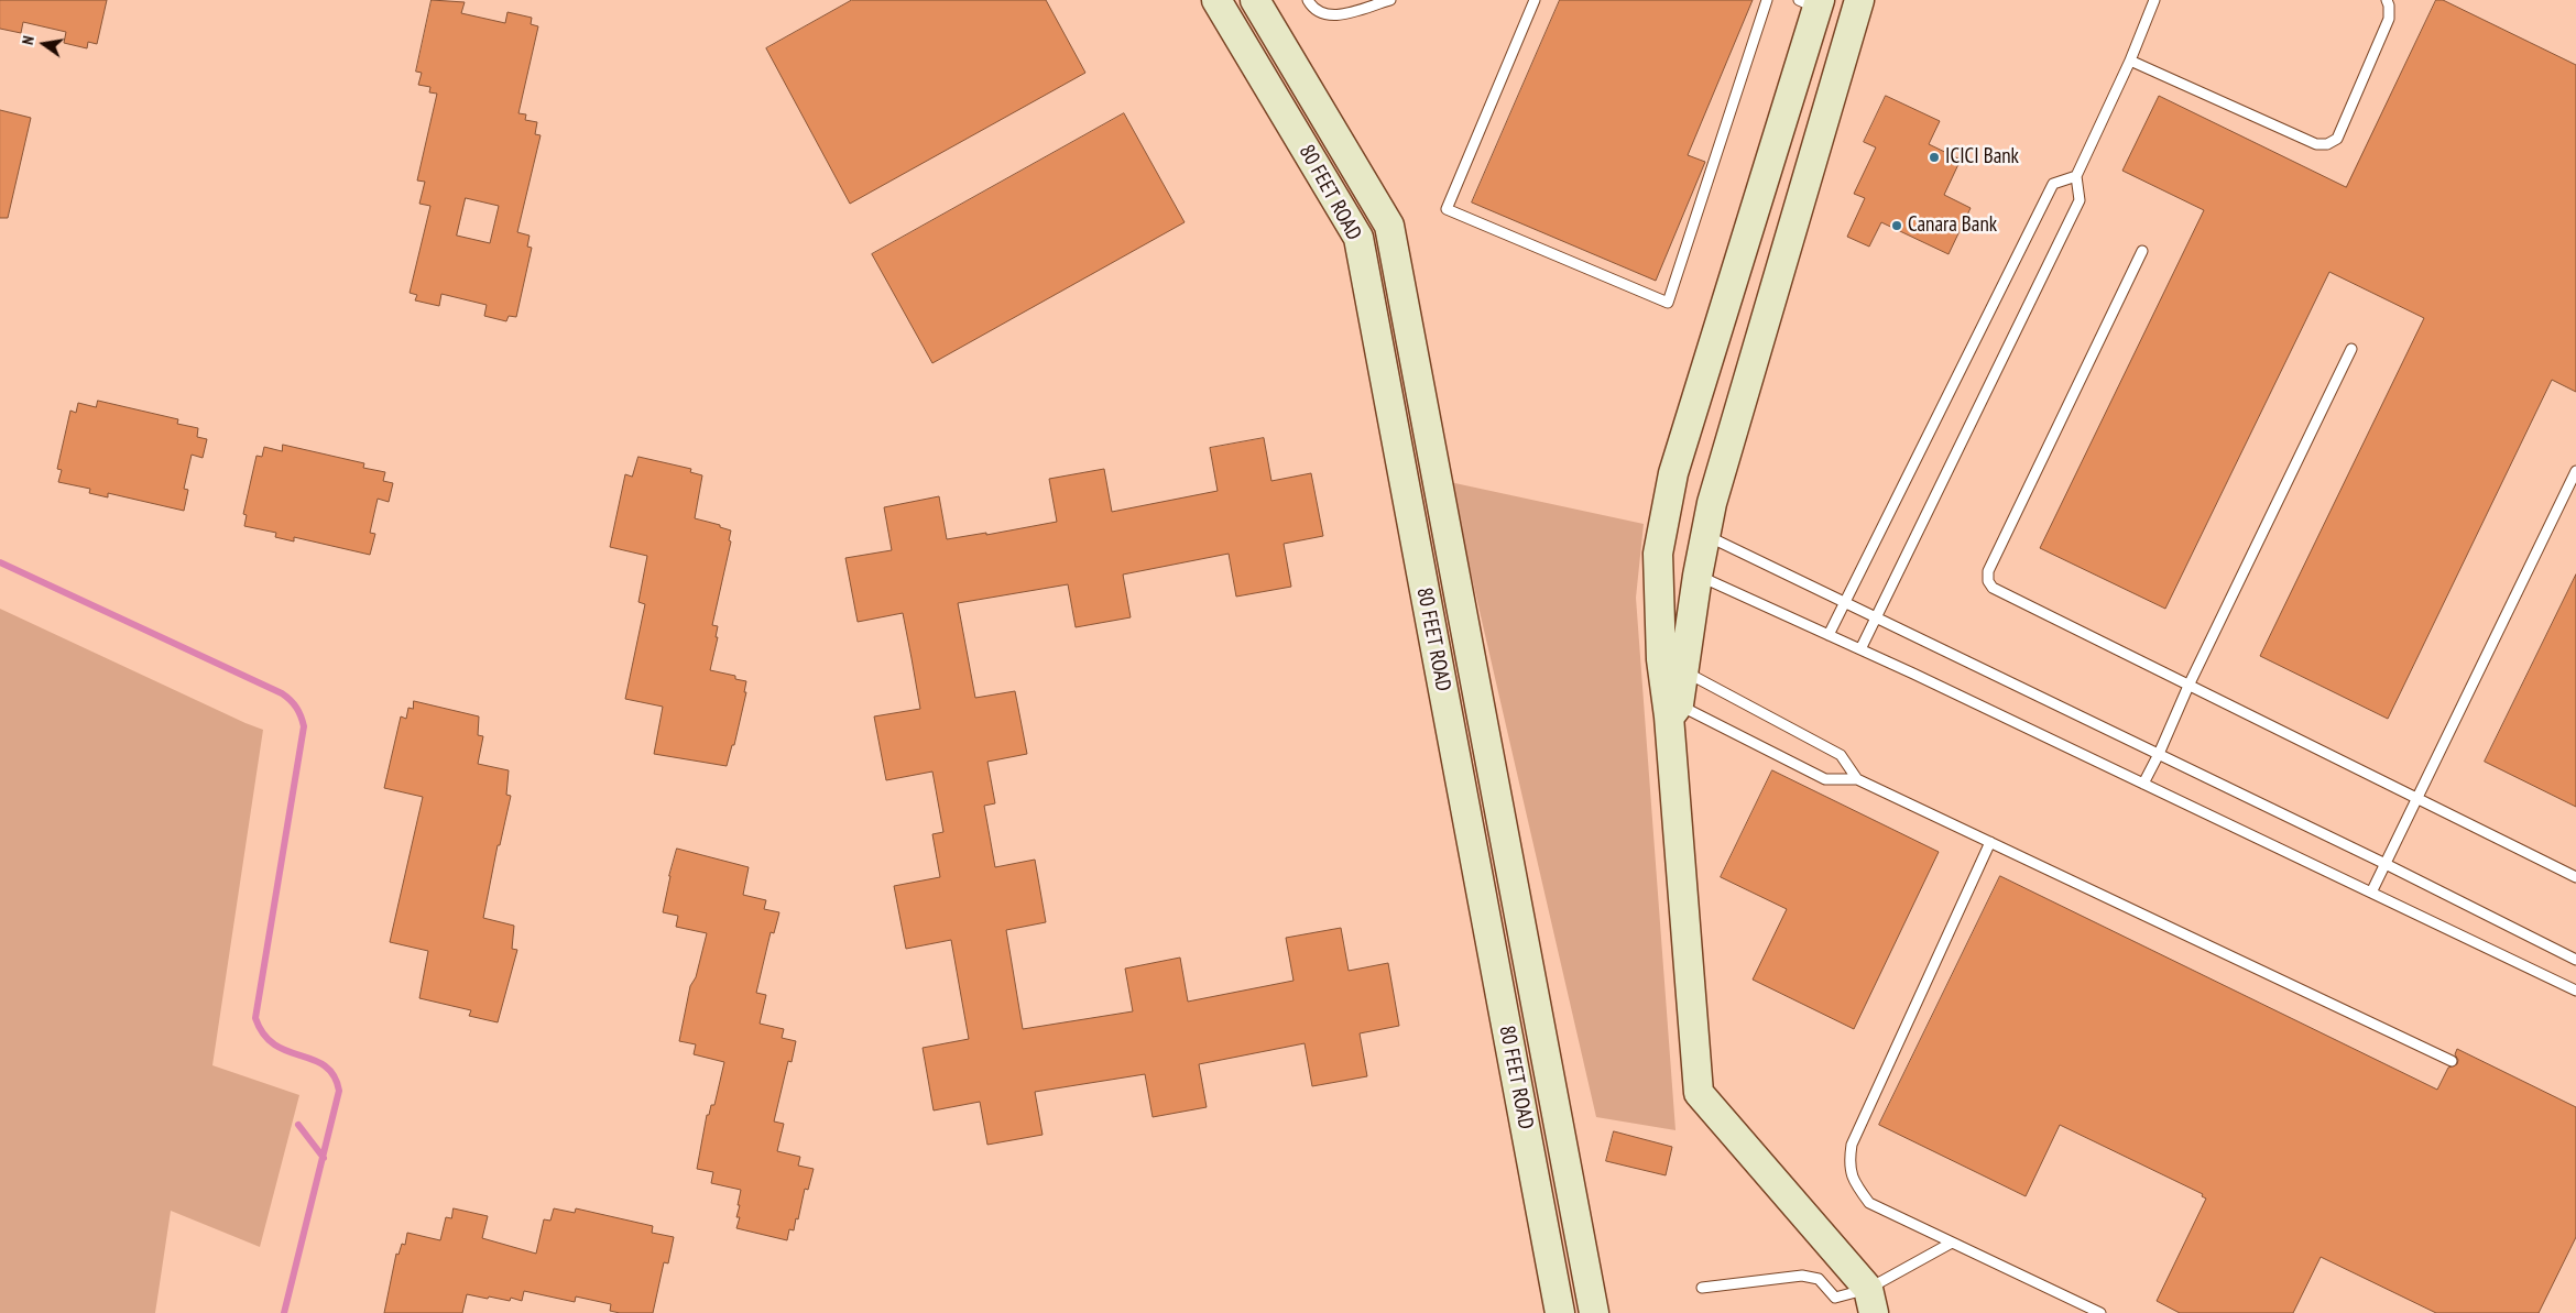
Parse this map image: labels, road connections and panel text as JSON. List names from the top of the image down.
{
  "streets": {
    "street": ["80 FEET ROAD"]
  },
  "places": ["ICICI Bank", "Canara Bank"],
  "north": "left"
}
